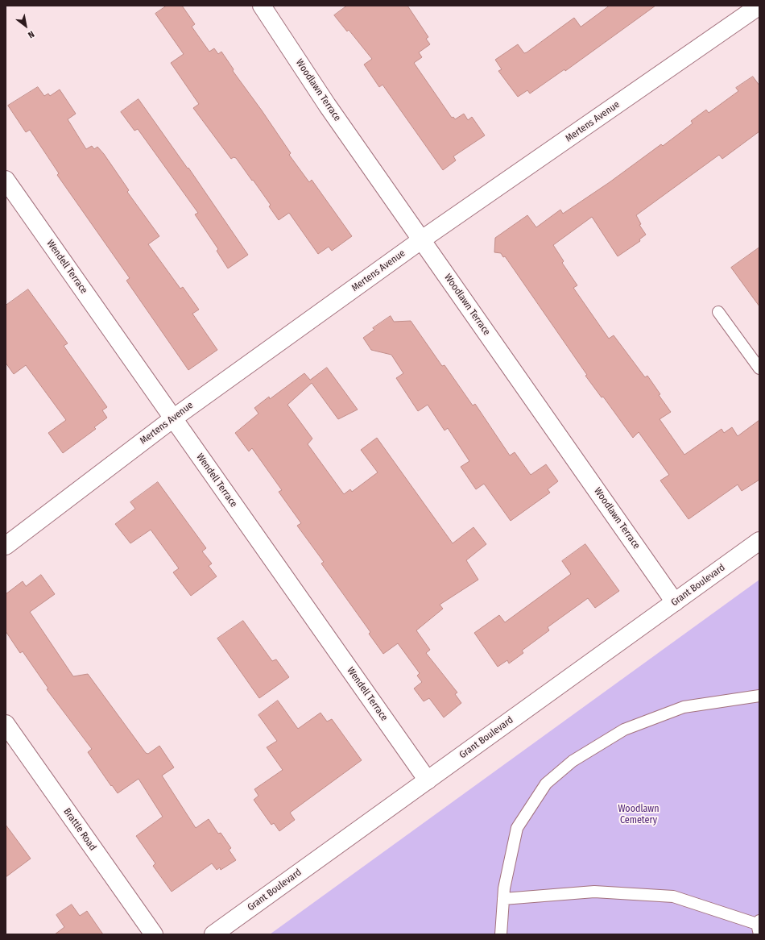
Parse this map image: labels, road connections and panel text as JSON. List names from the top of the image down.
{
  "streets": {
    "street": [
      "Woodlawn Terrace",
      "Mertens Avenue",
      "Wendell Terrace",
      "Grant Boulevard",
      "Brattle Road"
    ]
  },
  "crossings": [
    ["Woodlawn Terrace", "Mertens Avenue"],
    ["Woodlawn Terrace", "Grant Boulevard"],
    ["Mertens Avenue", "Wendell Terrace"],
    ["Wendell Terrace", "Grant Boulevard"]
  ],
  "parks": ["Woodlawn Cemetery"],
  "north": "bottom right"
}
